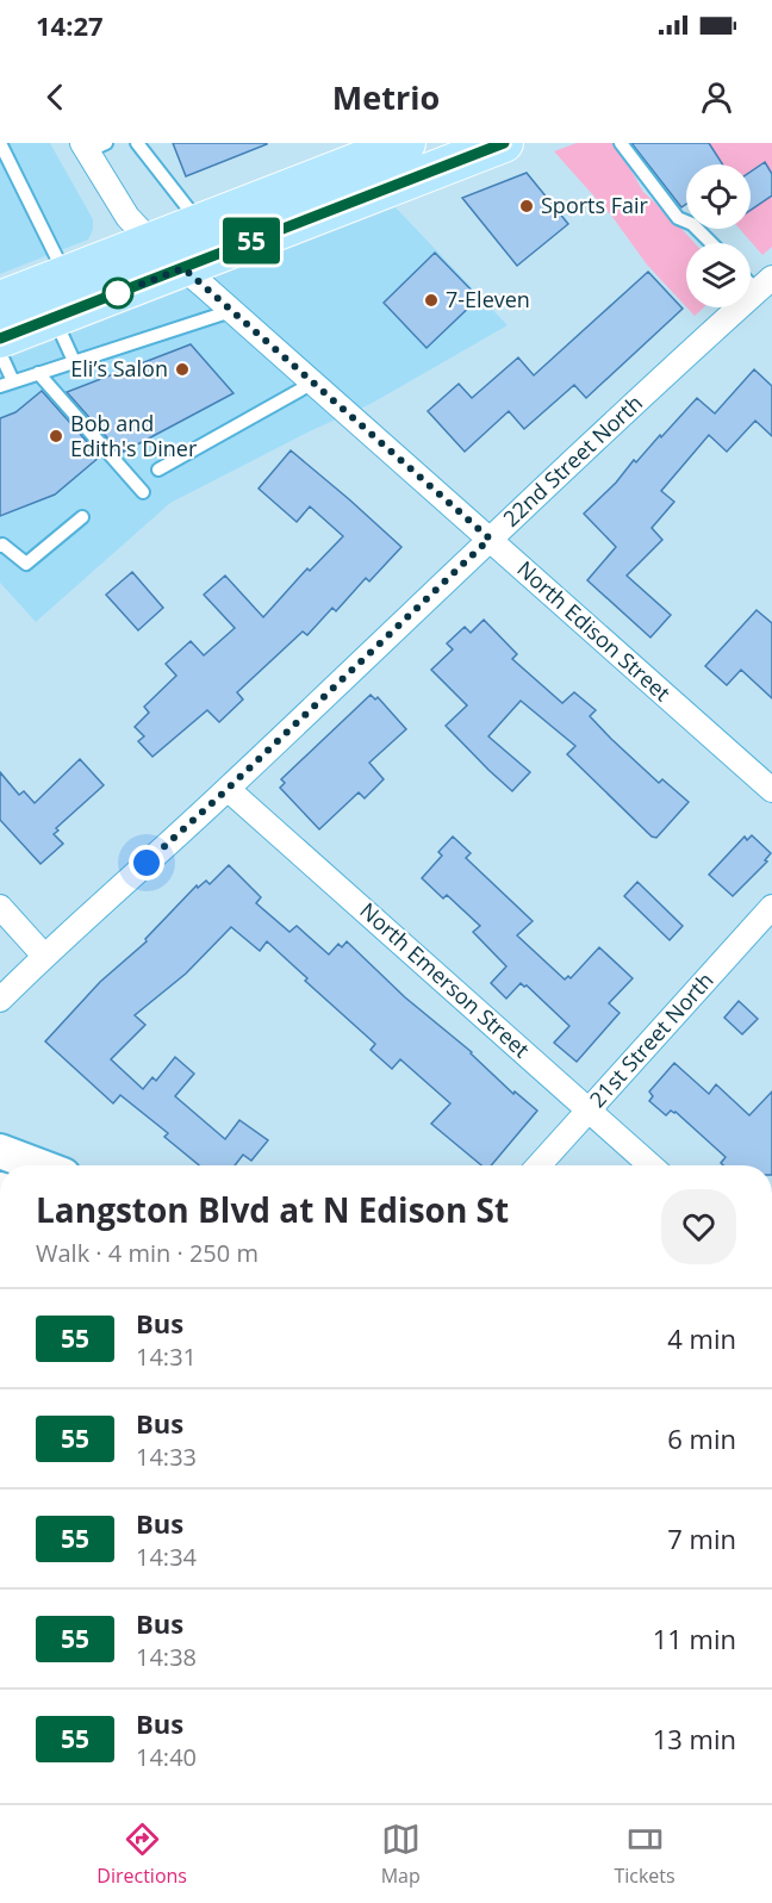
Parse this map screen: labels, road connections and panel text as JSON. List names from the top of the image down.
{
  "streets": {
    "street": [
      "22nd Street North",
      "North Edison Street",
      "North Emerson Street",
      "21st Street North"
    ]
  },
  "crossings": [
    ["22nd Street North", "North Edison Street"],
    ["22nd Street North", "North Emerson Street"],
    ["North Emerson Street", "21st Street North"]
  ],
  "places": [
    "Sports Fair",
    "7-Eleven",
    "Eli’s Salon",
    "Bob and Edith's Diner"
  ],
  "lines": ["bus line 55"],
  "page": {
    "status": "14:27",
    "header": "Metrio",
    "on_map": "55",
    "heading": ["Langston Blvd at N Edison St", "Walk · 4 min · 250 m"],
    "list": [
      {
        "mark": "55",
        "name": "Bus",
        "note": "14:31",
        "value": "4 min"
      },
      {
        "mark": "55",
        "name": "Bus",
        "note": "14:33",
        "value": "6 min"
      },
      {
        "mark": "55",
        "name": "Bus",
        "note": "14:34",
        "value": "7 min"
      },
      {
        "mark": "55",
        "name": "Bus",
        "note": "14:38",
        "value": "11 min"
      },
      {
        "mark": "55",
        "name": "Bus",
        "note": "14:40",
        "value": "13 min"
      }
    ],
    "tabs": ["Directions", "Map", "Tickets"]
  }
}
